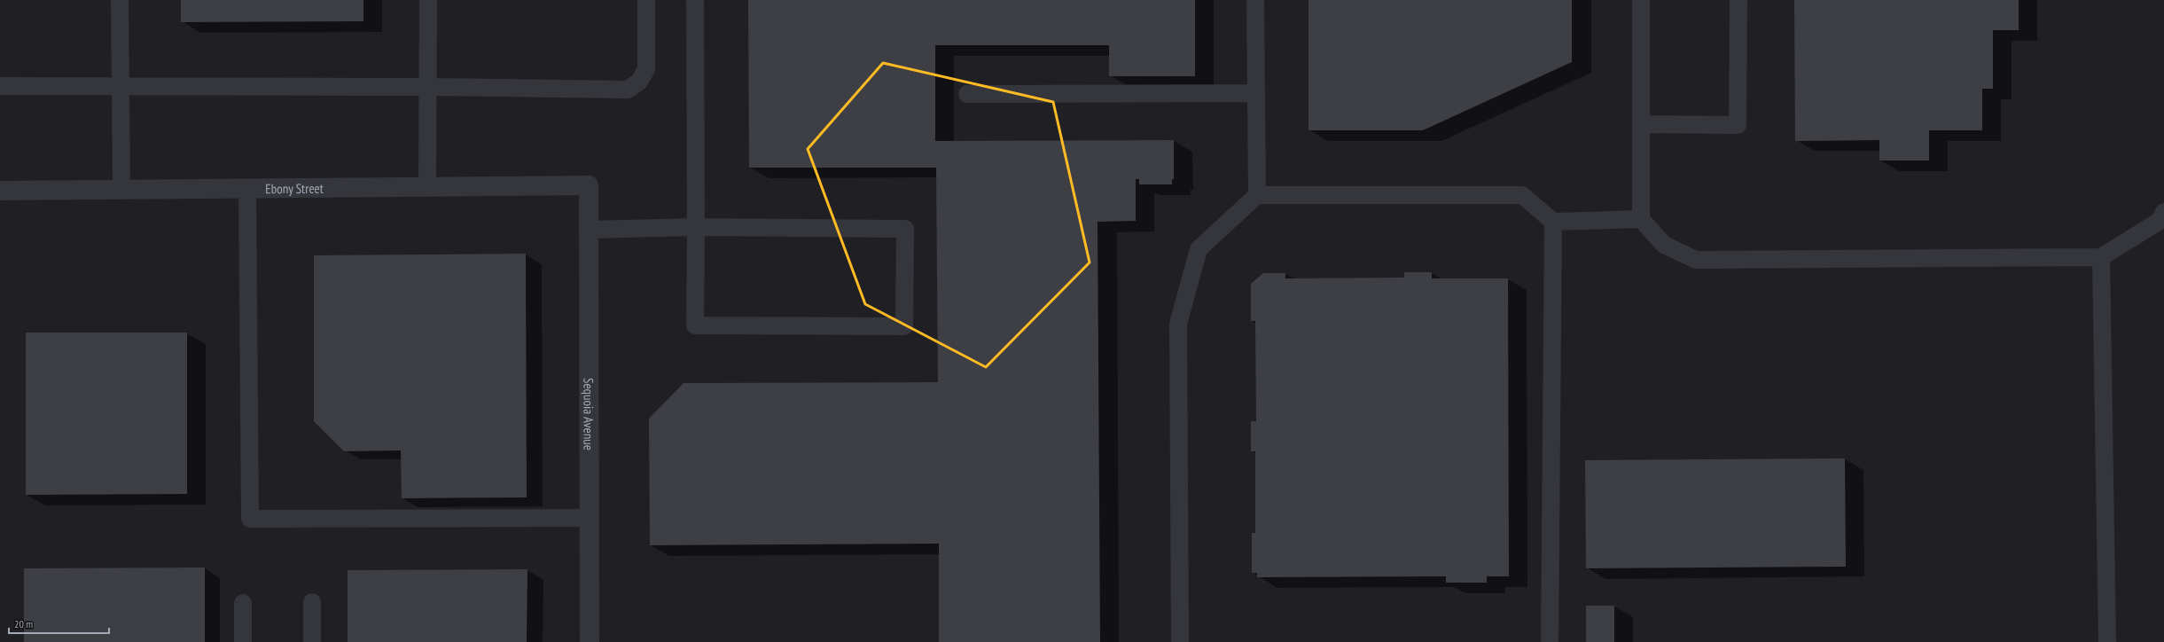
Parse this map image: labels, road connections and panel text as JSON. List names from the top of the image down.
{
  "streets": {
    "street": ["Ebony Street", "Sequoia Avenue"]
  },
  "crossings": [
    ["Ebony Street", "Sequoia Avenue"]
  ],
  "scale_bar": "20 m"
}
